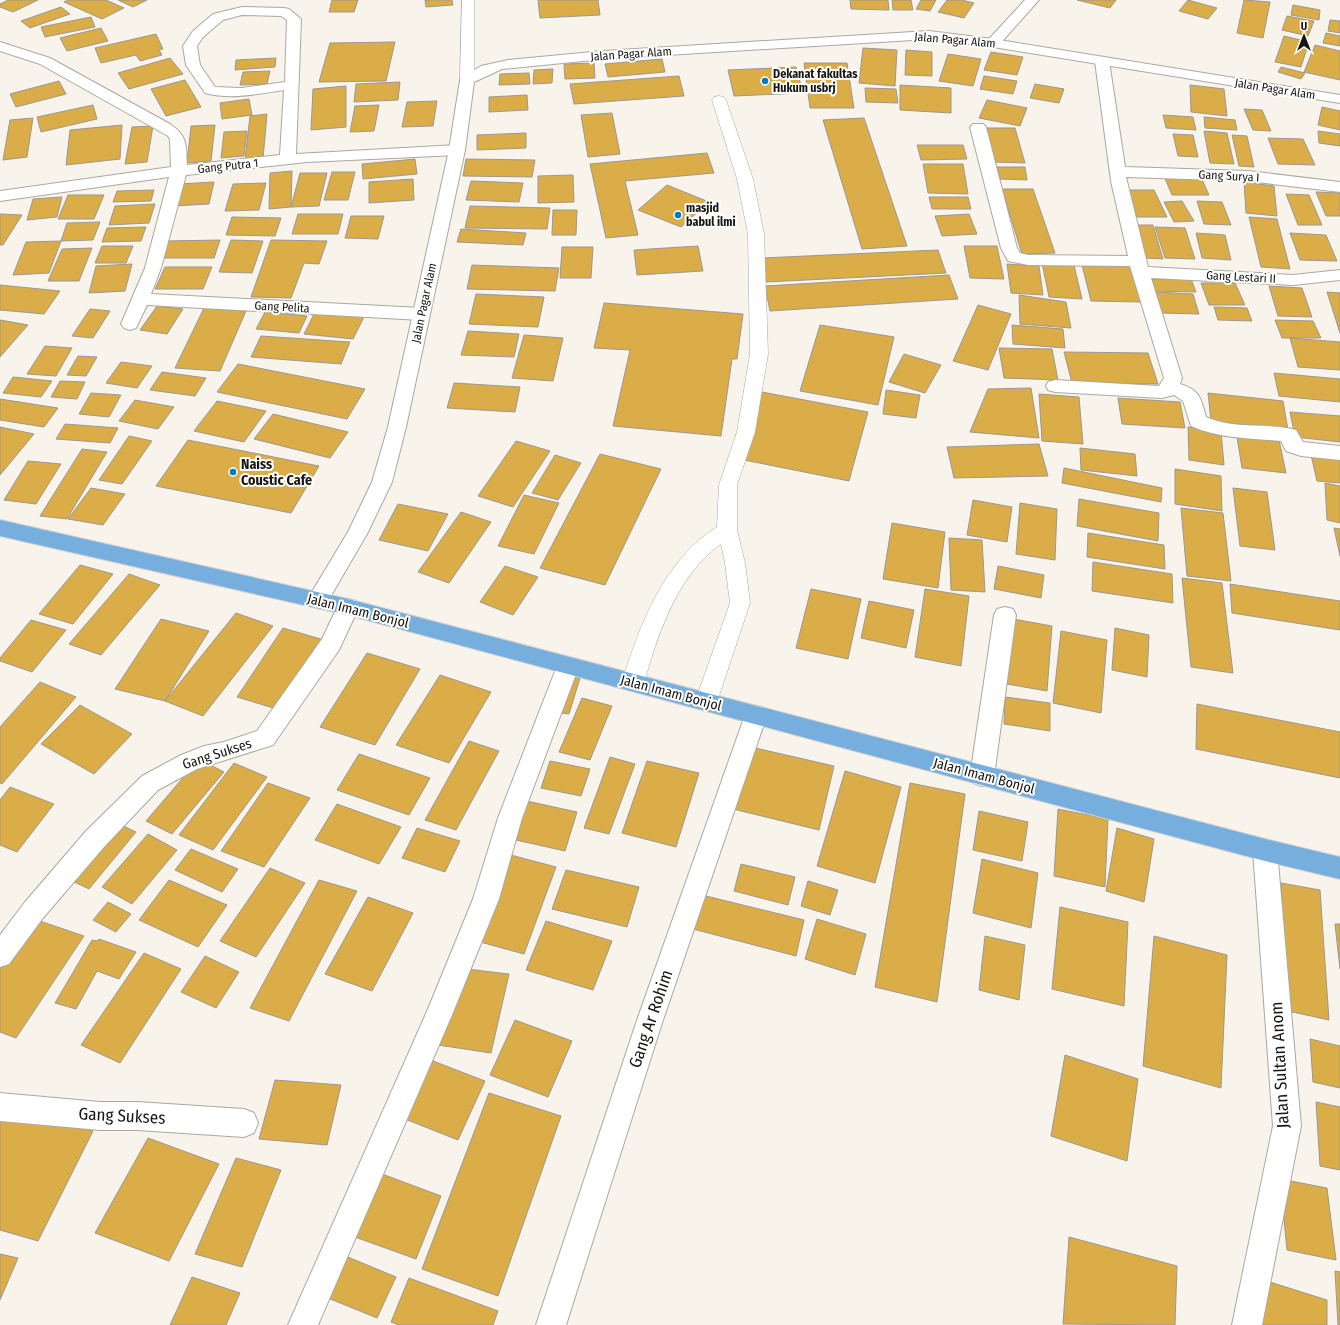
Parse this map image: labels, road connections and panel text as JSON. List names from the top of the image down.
{
  "streets": {
    "highway": ["Jalan Imam Bonjol"],
    "street": [
      "Jalan Pagar Alam",
      "Gang Putra 1",
      "Gang Surya I",
      "Gang Lestari II",
      "Gang Pelita",
      "Gang Sukses",
      "Gang Ar Rohim",
      "Jalan Sultan Anom"
    ]
  },
  "crossings": [
    ["Jalan Pagar Alam", "Gang Putra 1"],
    ["Jalan Pagar Alam", "Gang Pelita"],
    ["Jalan Pagar Alam", "Jalan Imam Bonjol"],
    ["Jalan Imam Bonjol", "Gang Sukses"],
    ["Jalan Imam Bonjol", "Gang Ar Rohim"],
    ["Jalan Imam Bonjol", "Jalan Sultan Anom"]
  ],
  "places": ["Dekanat fakultas Hukum usbrj", "masjid babul ilmi", "Naiss Coustic Cafe"],
  "north": "top"
}
